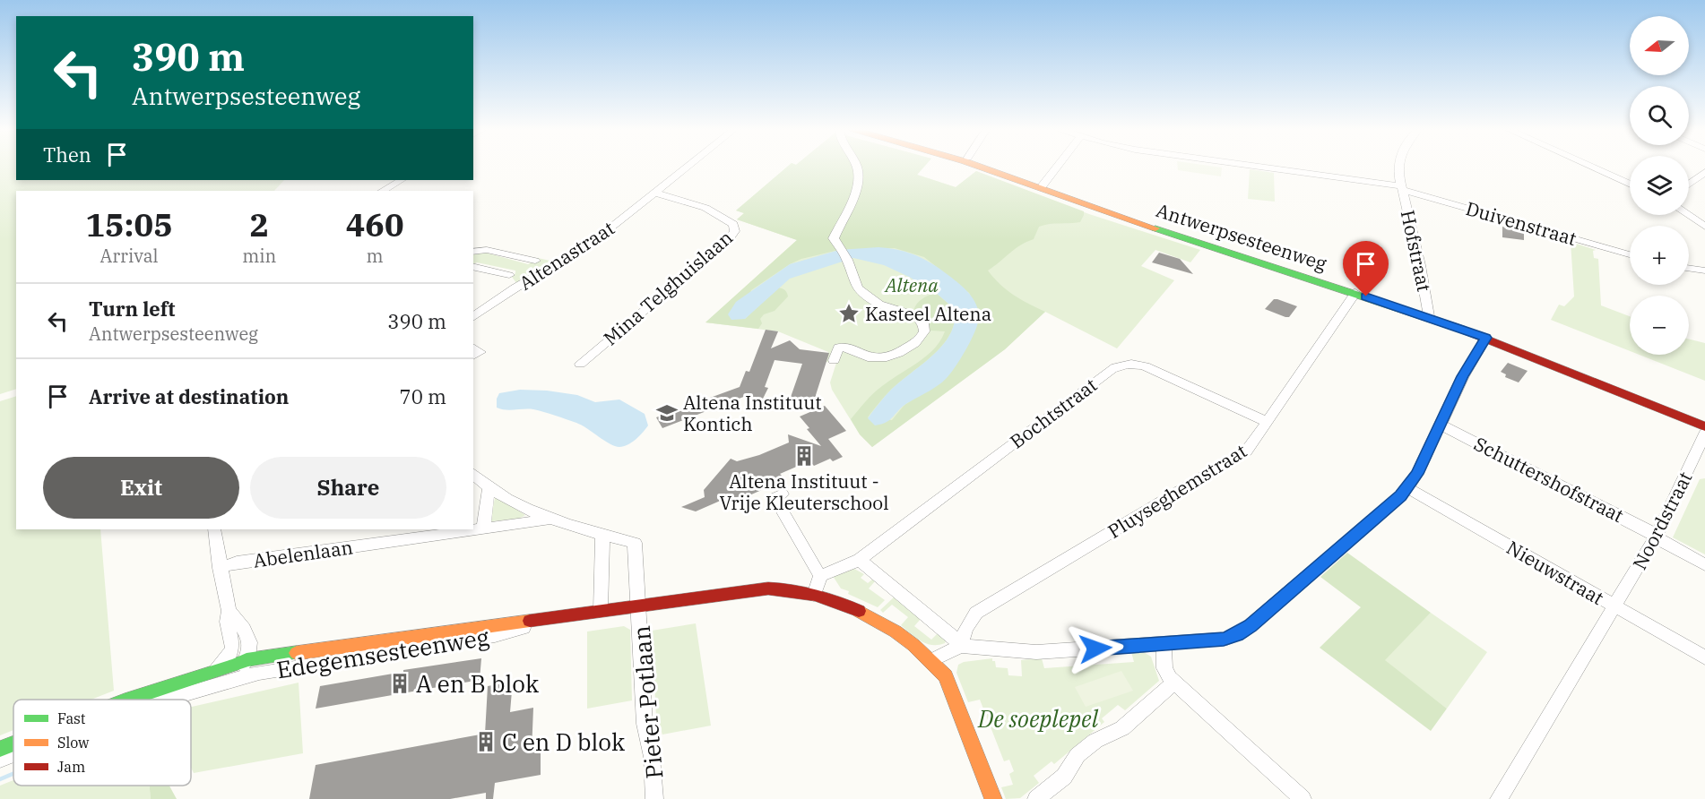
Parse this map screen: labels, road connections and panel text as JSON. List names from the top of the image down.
{
  "streets": {
    "street": [
      "Duivenstraat",
      "Antwerpsesteenweg",
      "Hofstraat",
      "Altenastraat",
      "Mina Telghuislaan",
      "Bochtstraat",
      "Schuttershofstraat",
      "Pluyseghemstraat",
      "Noordstraat",
      "Abelenlaan",
      "Nieuwstraat",
      "Edegemsesteenweg",
      "Pieter Potlaan"
    ]
  },
  "crossings": [
    ["Duivenstraat", "Hofstraat"],
    ["Antwerpsesteenweg", "Hofstraat"],
    ["Antwerpsesteenweg", "Pluyseghemstraat"],
    ["Altenastraat", "Mina Telghuislaan"],
    ["Bochtstraat", "Pluyseghemstraat"],
    ["Schuttershofstraat", "Noordstraat"],
    ["Noordstraat", "Nieuwstraat"],
    ["Edegemsesteenweg", "Pieter Potlaan"]
  ],
  "parks": ["Altena", "De soeplepel"],
  "places": {
    "place": ["Kasteel Altena"],
    "school or university": ["Altena Instituut Kontich"],
    "building": ["Altena Instituut - Vrije Kleuterschool", "A en B blok", "C en D blok"]
  },
  "legend": ["Fast", "Slow", "Jam"],
  "north": "left",
  "page": {
    "map_buttons": ["+", "−"],
    "turn": ["390 m", "Antwerpsesteenweg"],
    "then": "Then",
    "eta": [
      "15:05",
      "Arrival",
      "2",
      "min",
      "460",
      "m"
    ],
    "list": [
      {
        "name": "Turn left",
        "note": "Antwerpsesteenweg",
        "value": "390 m"
      },
      {
        "name": "Arrive at destination",
        "value": "70 m"
      }
    ],
    "buttons": ["Exit", "Share"]
  }
}
